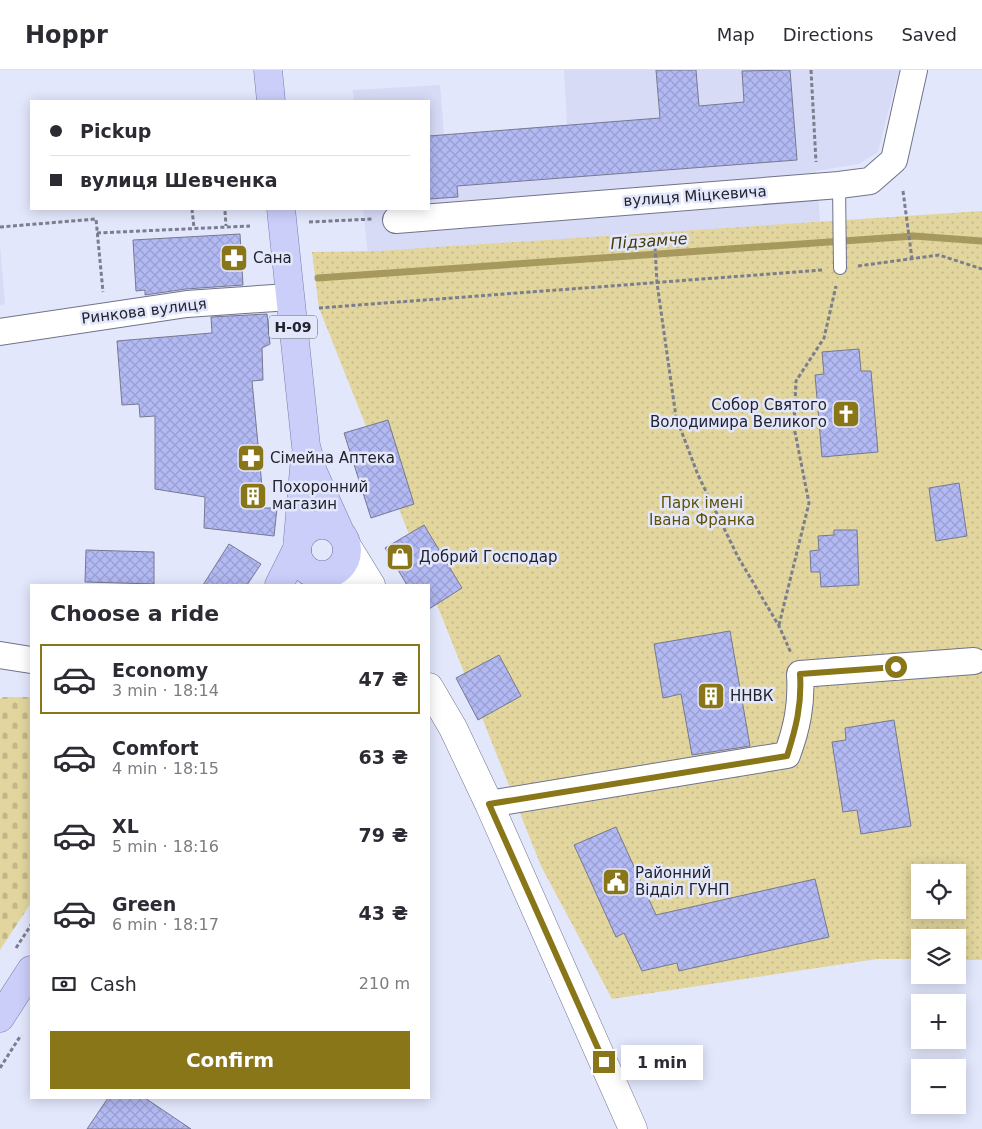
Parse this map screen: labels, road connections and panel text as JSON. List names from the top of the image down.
{
  "streets": {
    "main road": ["Н-09"],
    "street": ["вулиця Міцкевича", "Ринкова вулиця"]
  },
  "crossings": [
    ["Ринкова вулиця", "Н-09"]
  ],
  "water": ["Підзамче"],
  "parks": ["Парк імені Івана Франка"],
  "places": {
    "pharmacy": ["Сана", "Сімейна Аптека"],
    "church": ["Собор Святого Володимира Великого"],
    "building": ["Похоронний магазин", "ННВК"],
    "shop": ["Добрий Господар"],
    "public building": ["Районний Відділ ГУНП"]
  },
  "page": {
    "header": "Hoppr",
    "nav": ["Map", "Directions", "Saved"],
    "banner": ["Pickup", "вулиця Шевченка"],
    "heading": "Choose a ride",
    "list": [
      {
        "name": "Economy",
        "note": "3 min · 18:14",
        "value": "47 ₴"
      },
      {
        "name": "Comfort",
        "note": "4 min · 18:15",
        "value": "63 ₴"
      },
      {
        "name": "XL",
        "note": "5 min · 18:16",
        "value": "79 ₴"
      },
      {
        "name": "Green",
        "note": "6 min · 18:17",
        "value": "43 ₴"
      }
    ],
    "map_buttons": ["+", "−"],
    "pay": ["Cash", "210 m"],
    "buttons": "Confirm",
    "bubble": "1 min"
  }
}
